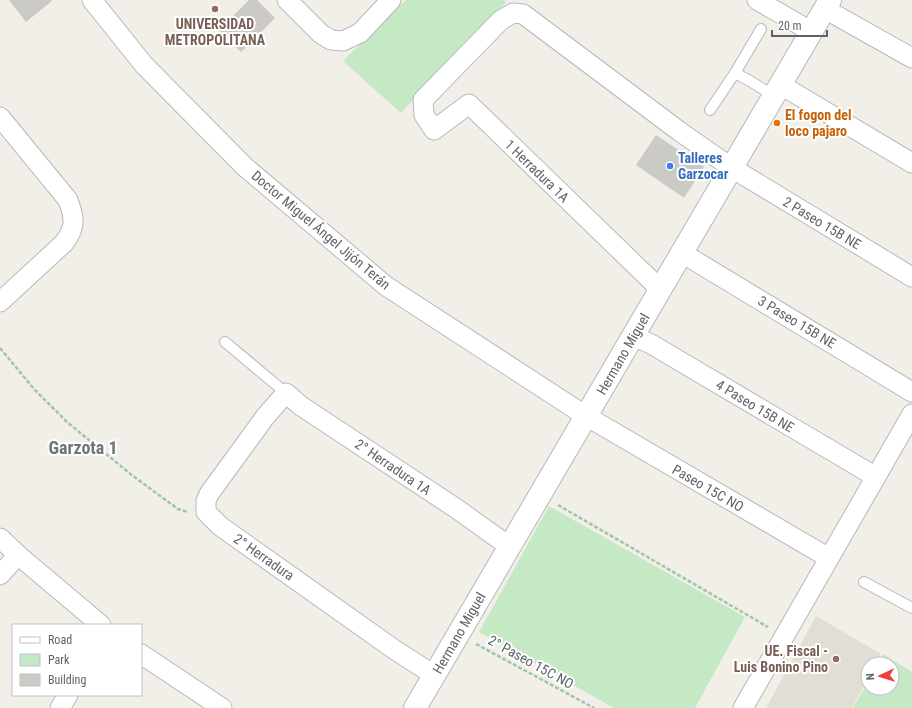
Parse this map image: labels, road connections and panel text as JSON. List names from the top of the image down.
{
  "streets": {
    "street": [
      "1 Herradura 1A",
      "2 Paseo 15B NE",
      "Doctor Miguel Ángel Jijón Terán",
      "3 Paseo 15B NE",
      "Hermano Miguel",
      "4 Paseo 15B NE",
      "2° Herradura 1A",
      "Paseo 15C NO",
      "2° Herradura"
    ],
    "path": ["2° Paseo 15C NO"]
  },
  "crossings": [
    ["1 Herradura 1A", "2 Paseo 15B NE"],
    ["1 Herradura 1A", "Hermano Miguel"],
    ["2 Paseo 15B NE", "Hermano Miguel"],
    ["Doctor Miguel Ángel Jijón Terán", "Hermano Miguel"],
    ["Doctor Miguel Ángel Jijón Terán", "Paseo 15C NO"],
    ["3 Paseo 15B NE", "Hermano Miguel"],
    ["Hermano Miguel", "4 Paseo 15B NE"],
    ["Hermano Miguel", "2° Herradura 1A"],
    ["Hermano Miguel", "Paseo 15C NO"],
    ["Hermano Miguel", "2° Herradura"],
    ["Hermano Miguel", "2° Paseo 15C NO"]
  ],
  "districts": ["Garzota 1"],
  "places": [
    "UNIVERSIDAD METROPOLITANA",
    "El fogon del loco pajaro",
    "Talleres Garzocar",
    "UE. Fiscal - Luis Bonino Pino"
  ],
  "legend": ["Road", "Park", "Building"],
  "scale_bar": "20 m",
  "north": "left"
}
